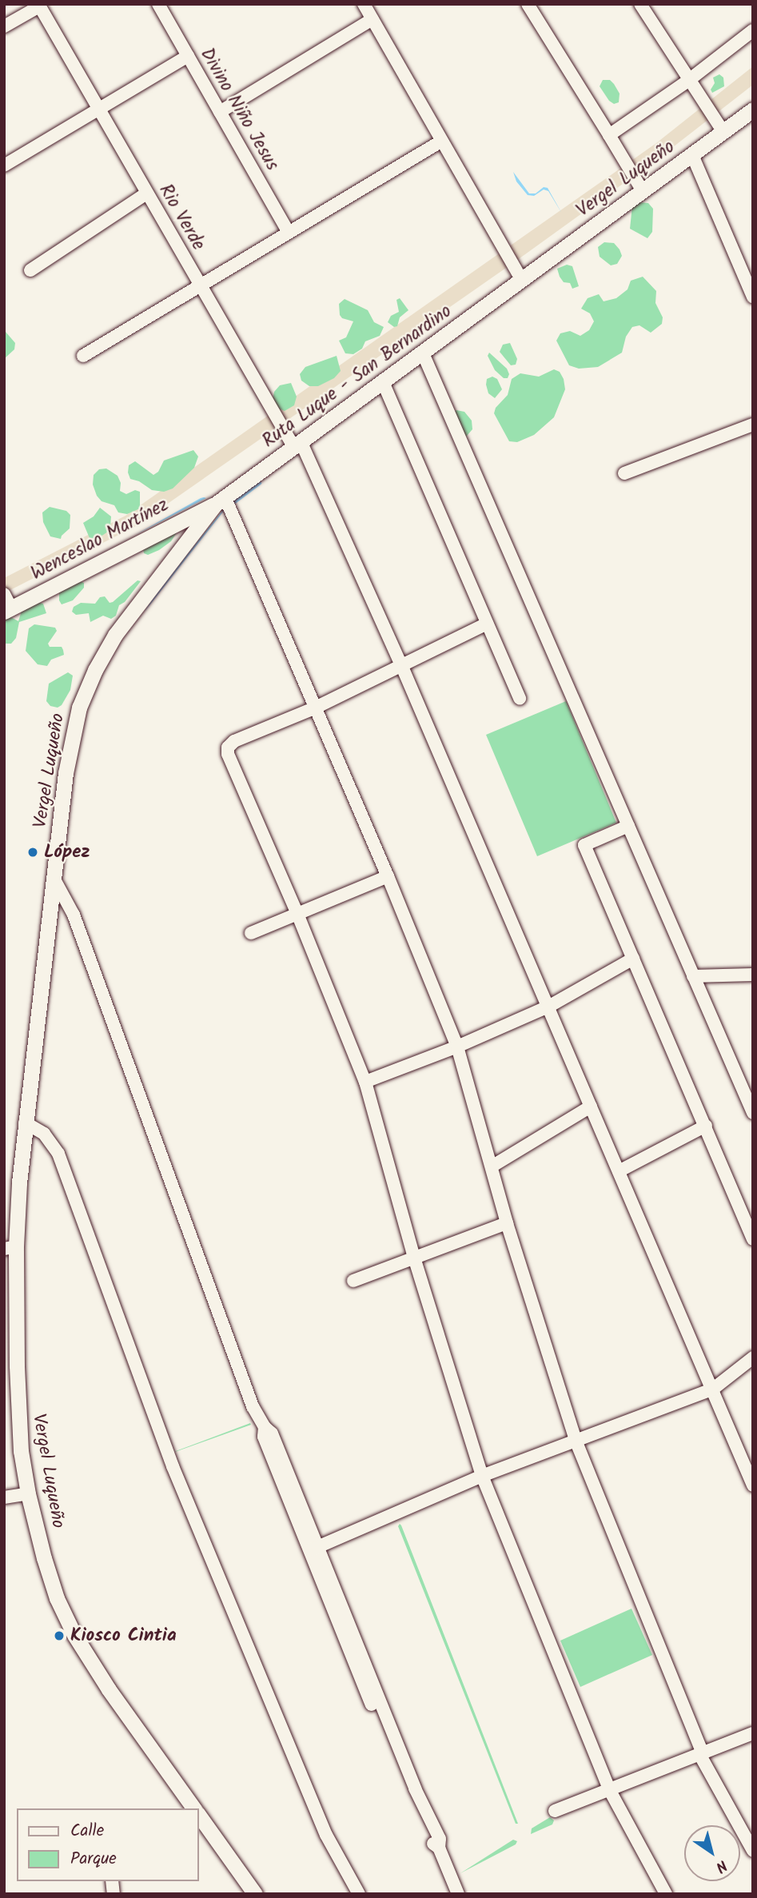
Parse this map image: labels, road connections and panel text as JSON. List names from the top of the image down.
{
  "streets": {
    "main road": ["Vergel Luqueño", "Ruta Luque - San Bernardino", "Wenceslao Martínez"],
    "street": ["Divino Niño Jesus", "Rio Verde"]
  },
  "crossings": [
    ["Vergel Luqueño", "Ruta Luque - San Bernardino"],
    ["Vergel Luqueño", "Wenceslao Martínez"],
    ["Rio Verde", "Ruta Luque - San Bernardino"],
    ["Ruta Luque - San Bernardino", "Wenceslao Martínez"]
  ],
  "places": ["López", "Kiosco Cintia"],
  "legend": ["Calle", "Parque"],
  "north": "bottom right"
}
